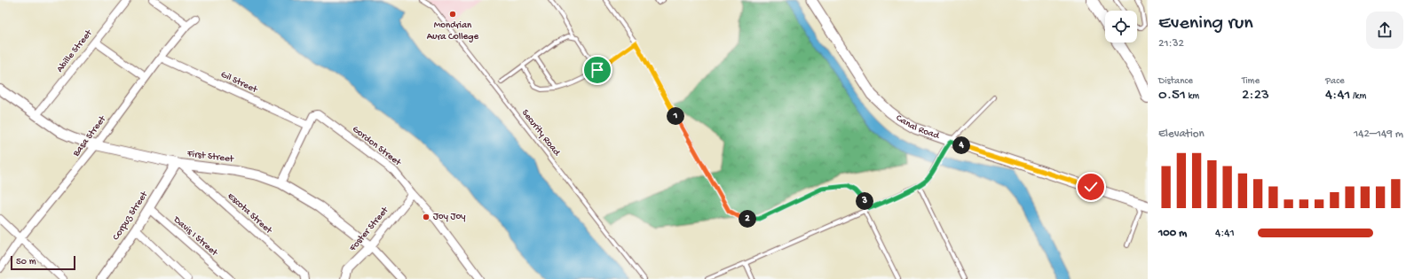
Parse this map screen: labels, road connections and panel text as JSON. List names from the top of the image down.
{
  "streets": {
    "main road": ["Canal Road"],
    "street": [
      "Abille Street",
      "Gil Street",
      "Basa Street",
      "Gordon Street",
      "First Street",
      "Escota Street",
      "Corpuz Street",
      "Foster Street",
      "Davis I Street"
    ],
    "lane": ["Security Road"]
  },
  "crossings": [
    ["Abille Street", "First Street"],
    ["Gil Street", "Basa Street"],
    ["Gil Street", "Gordon Street"],
    ["Basa Street", "First Street"],
    ["Gordon Street", "First Street"],
    ["Gordon Street", "Foster Street"],
    ["First Street", "Escota Street"],
    ["First Street", "Corpuz Street"],
    ["First Street", "Foster Street"],
    ["Escota Street", "Corpuz Street"],
    ["Corpuz Street", "Davis I Street"]
  ],
  "places": ["Mondrian Aura College", "Joy Joy"],
  "scale_bar": "50 m",
  "page": {
    "heading": ["Evening run", "21:32"],
    "stats": [
      ["Distance", "0.51 km"],
      ["Time", "2:23"],
      ["Pace", "4:41 /km"]
    ],
    "pins": [
      "1",
      "4",
      "3",
      "2"
    ],
    "chart": ["Elevation", "142–149 m"],
    "list": [
      {
        "name": "100 m",
        "note": "4:41"
      }
    ],
    "scale": "50 m"
  }
}
